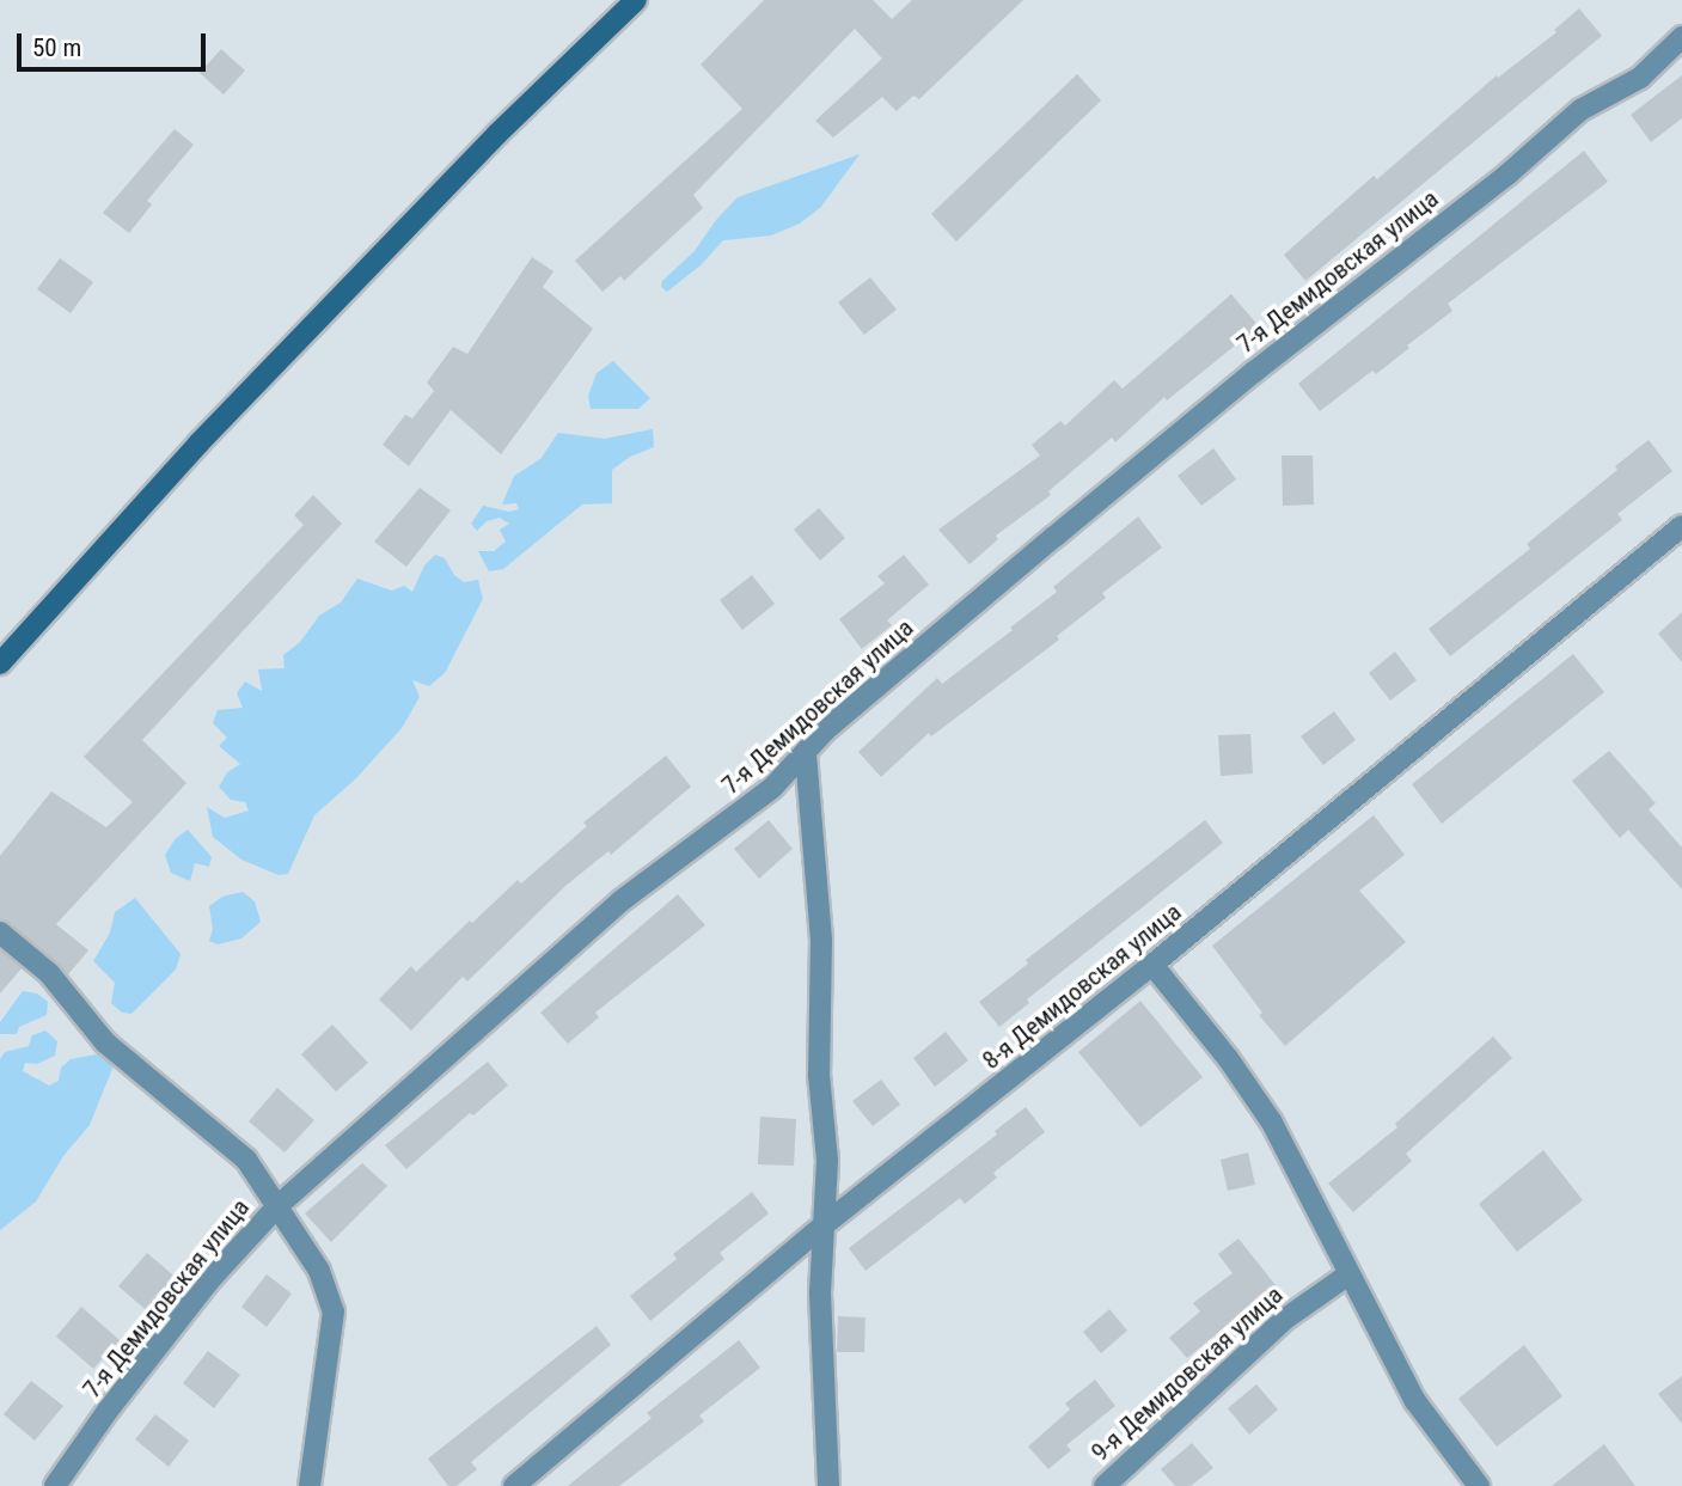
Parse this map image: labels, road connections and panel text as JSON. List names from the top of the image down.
{
  "streets": {
    "street": ["7-я Демидовская улица", "8-я Демидовская улица", "9-я Демидовская улица"]
  },
  "scale_bar": "50 m"
}
